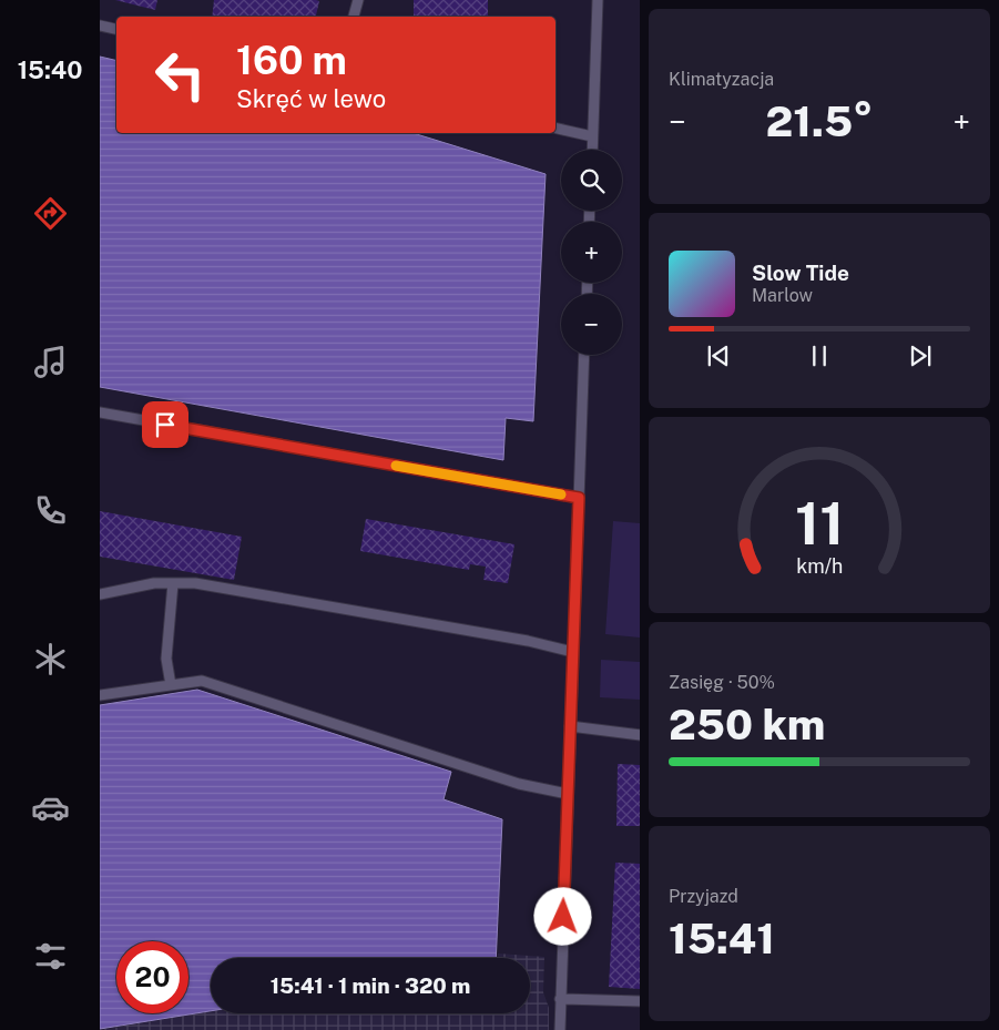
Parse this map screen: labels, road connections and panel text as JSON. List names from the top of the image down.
{
  "page": {
    "tabs": "15:40",
    "tile": [
      "Klimatyzacja",
      ["Zasięg · 50%", "250 km"],
      ["Przyjazd", "15:41"]
    ],
    "turn": ["160 m", "Skręć w lewo"],
    "heat": ["−", "21.5°", "+"],
    "map_buttons": ["+", "−"],
    "song": ["Slow Tide", "Marlow"],
    "limit": "20",
    "trip": "15:41 · 1 min · 320 m",
    "gauge": ["11", "km/h"]
  }
}
